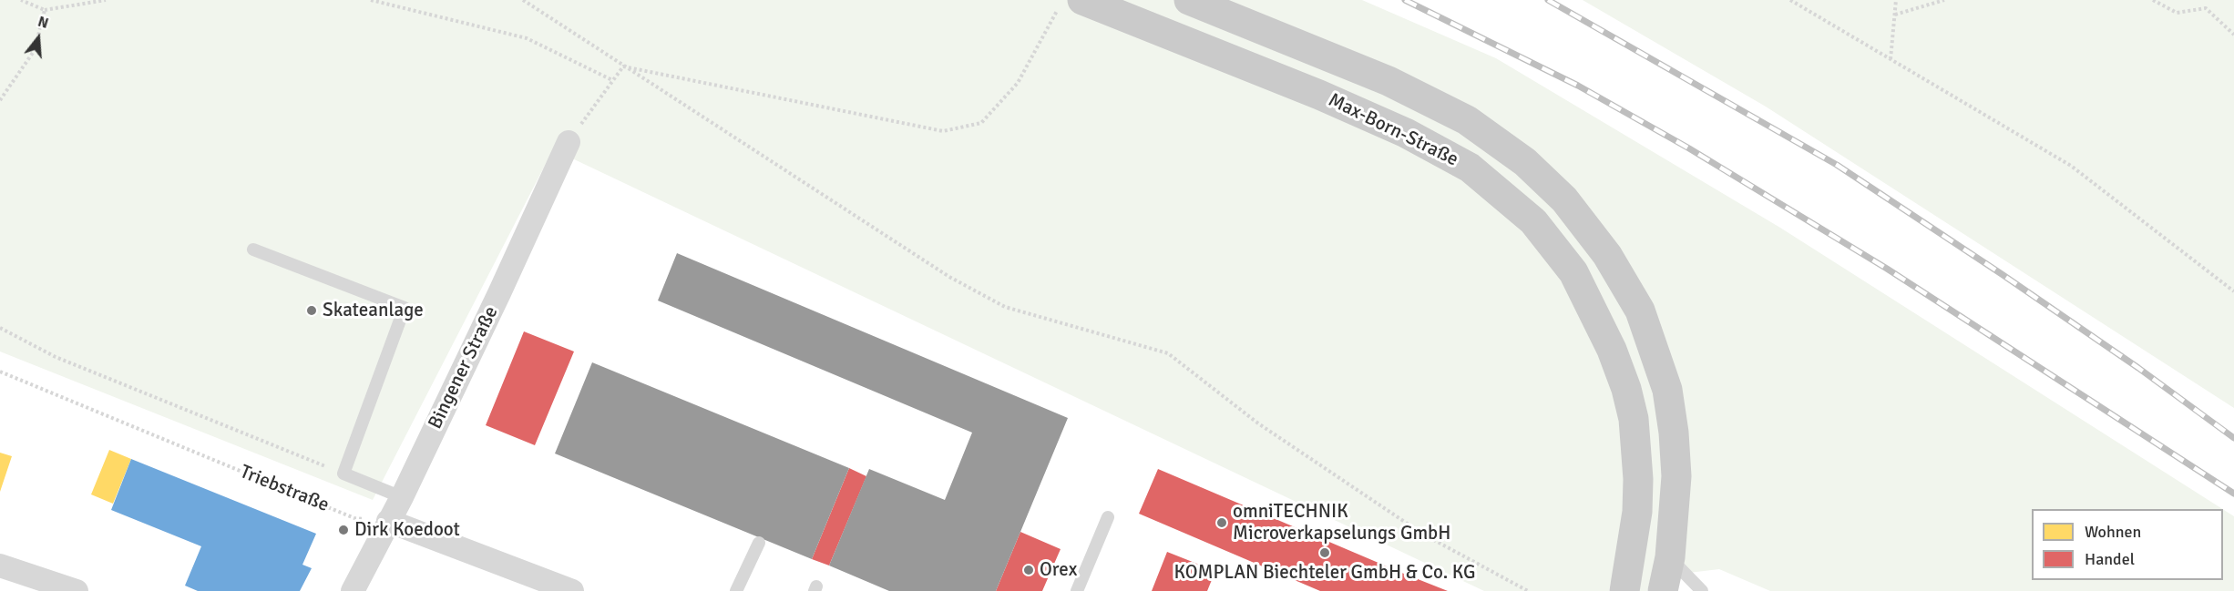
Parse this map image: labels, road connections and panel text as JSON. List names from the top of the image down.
{
  "streets": {
    "main road": ["Max-Born-Straße"],
    "street": ["Bingener Straße"],
    "path": ["Triebstraße"]
  },
  "crossings": [
    ["Bingener Straße", "Triebstraße"]
  ],
  "places": [
    "Skateanlage",
    "omniTECHNIK Microverkapselungs GmbH",
    "Dirk Koedoot",
    "KOMPLAN Biechteler GmbH & Co. KG",
    "Orex"
  ],
  "legend": ["Wohnen", "Handel"],
  "north": "top"
}
